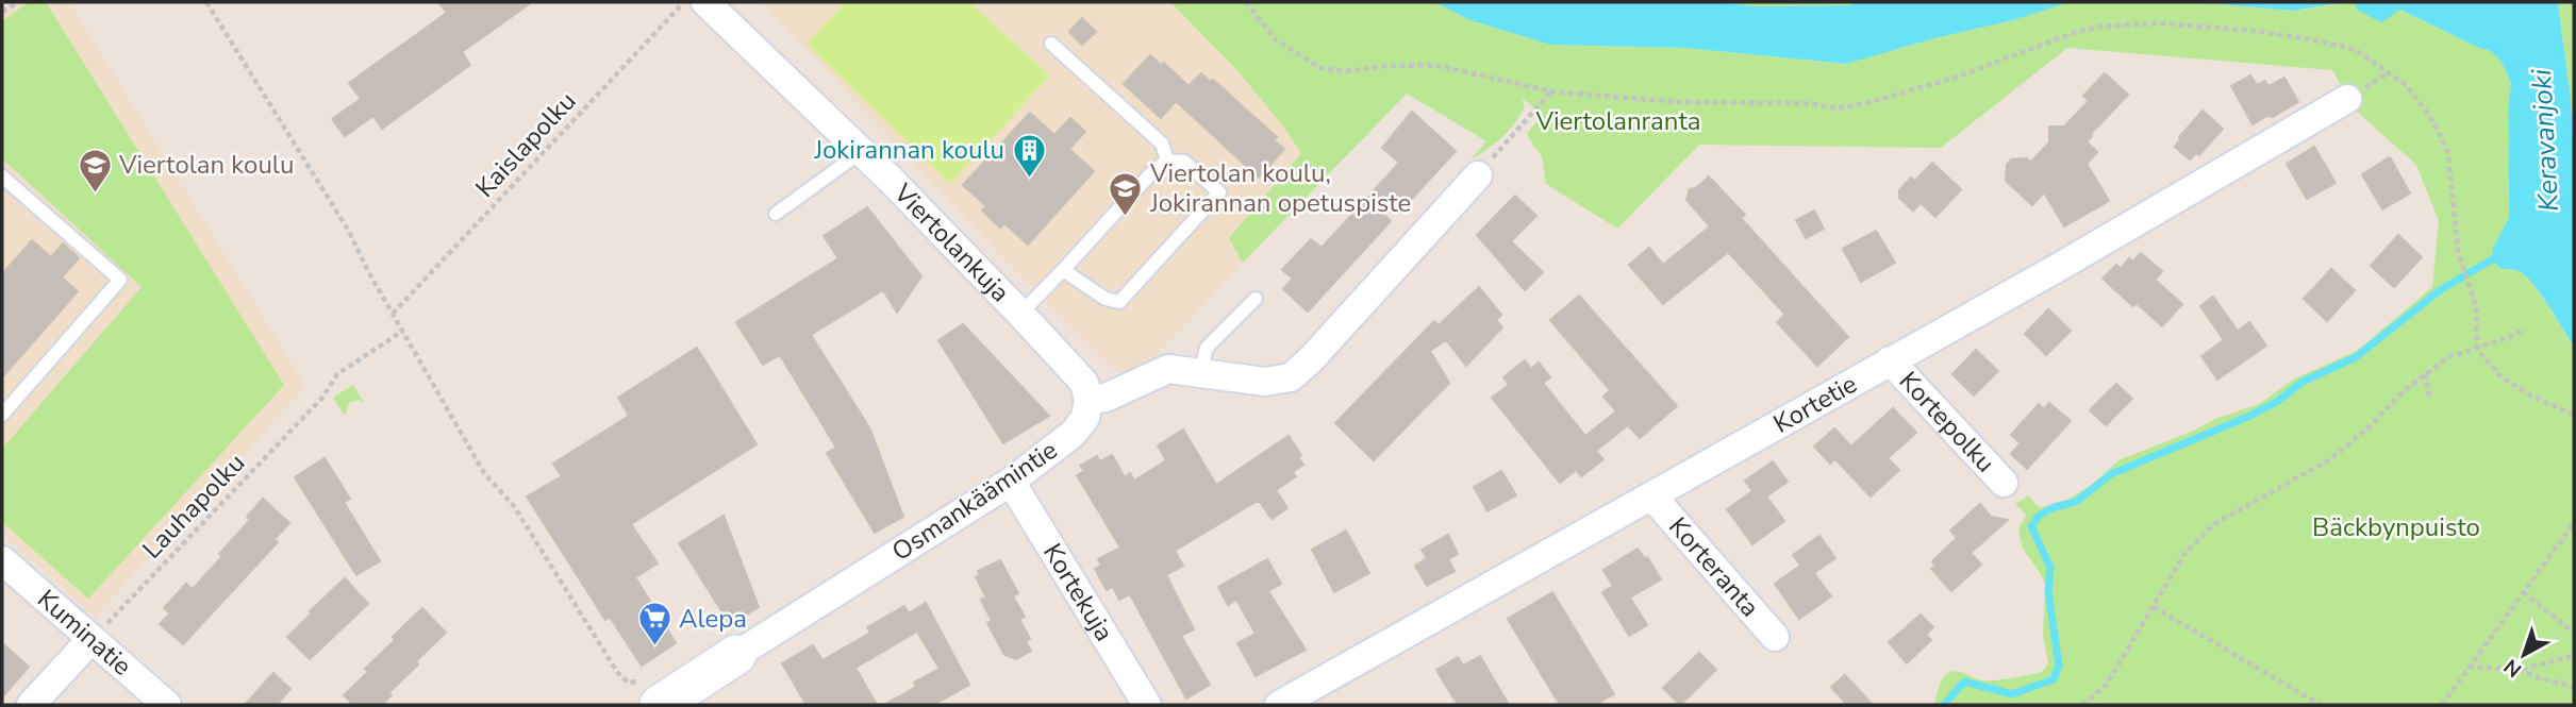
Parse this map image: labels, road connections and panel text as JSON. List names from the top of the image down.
{
  "streets": {
    "street": [
      "Viertolankuja",
      "Kortetie",
      "Kortepolku",
      "Osmankäämintie",
      "Korteranta",
      "Kortekuja",
      "Kuminatie"
    ],
    "path": ["Kaislapolku", "Lauhapolku"]
  },
  "crossings": [
    ["Viertolankuja", "Osmankäämintie"],
    ["Kortetie", "Kortepolku"],
    ["Kortetie", "Korteranta"],
    ["Osmankäämintie", "Kortekuja"],
    ["Lauhapolku", "Kuminatie"]
  ],
  "water": ["Keravanjoki"],
  "parks": ["Viertolanranta", "Bäckbynpuisto"],
  "places": {
    "building": ["Jokirannan koulu"],
    "school or university": ["Viertolan koulu", "Viertolan koulu, Jokirannan opetuspiste"],
    "supermarket": ["Alepa"]
  },
  "north": "bottom left"
}
